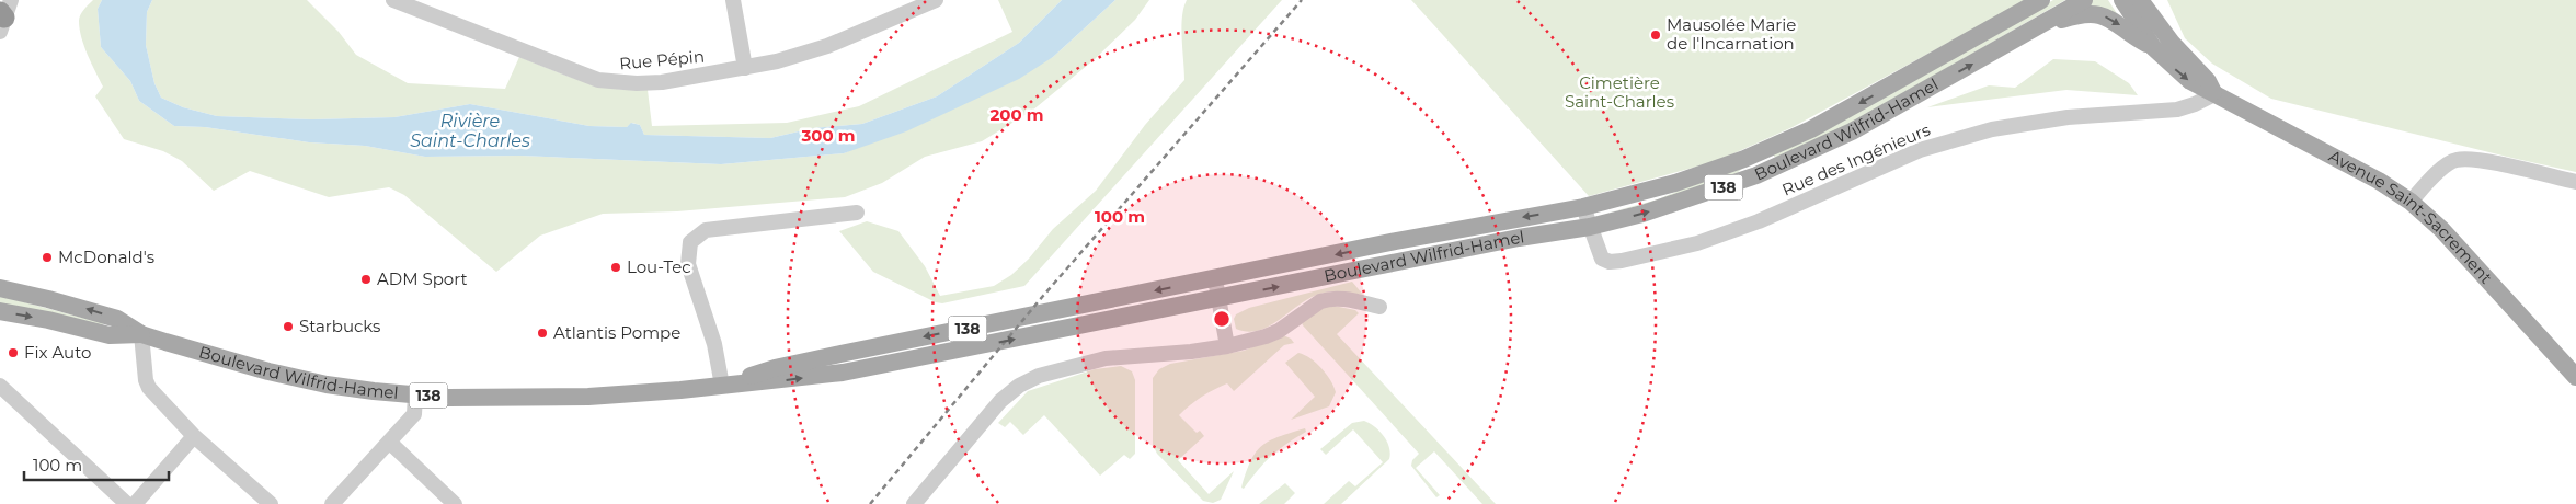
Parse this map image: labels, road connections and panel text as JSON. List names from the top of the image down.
{
  "streets": {
    "main road": ["Boulevard Wilfrid-Hamel", "138", "Avenue Saint-Sacrement"],
    "street": ["Rue Pépin", "Rue des Ingénieurs"]
  },
  "crossings": [
    ["Boulevard Wilfrid-Hamel", "Rue des Ingénieurs"],
    ["Rue des Ingénieurs", "Avenue Saint-Sacrement"]
  ],
  "water": ["Rivière Saint-Charles"],
  "parks": ["Cimetière Saint-Charles"],
  "places": [
    "Mausolée Marie de l'Incarnation",
    "McDonald's",
    "Lou-Tec",
    "ADM Sport",
    "Starbucks",
    "Atlantis Pompe",
    "Fix Auto"
  ],
  "scale_bar": "100 m",
  "rings": ["200 m", "300 m", "100 m"]
}
